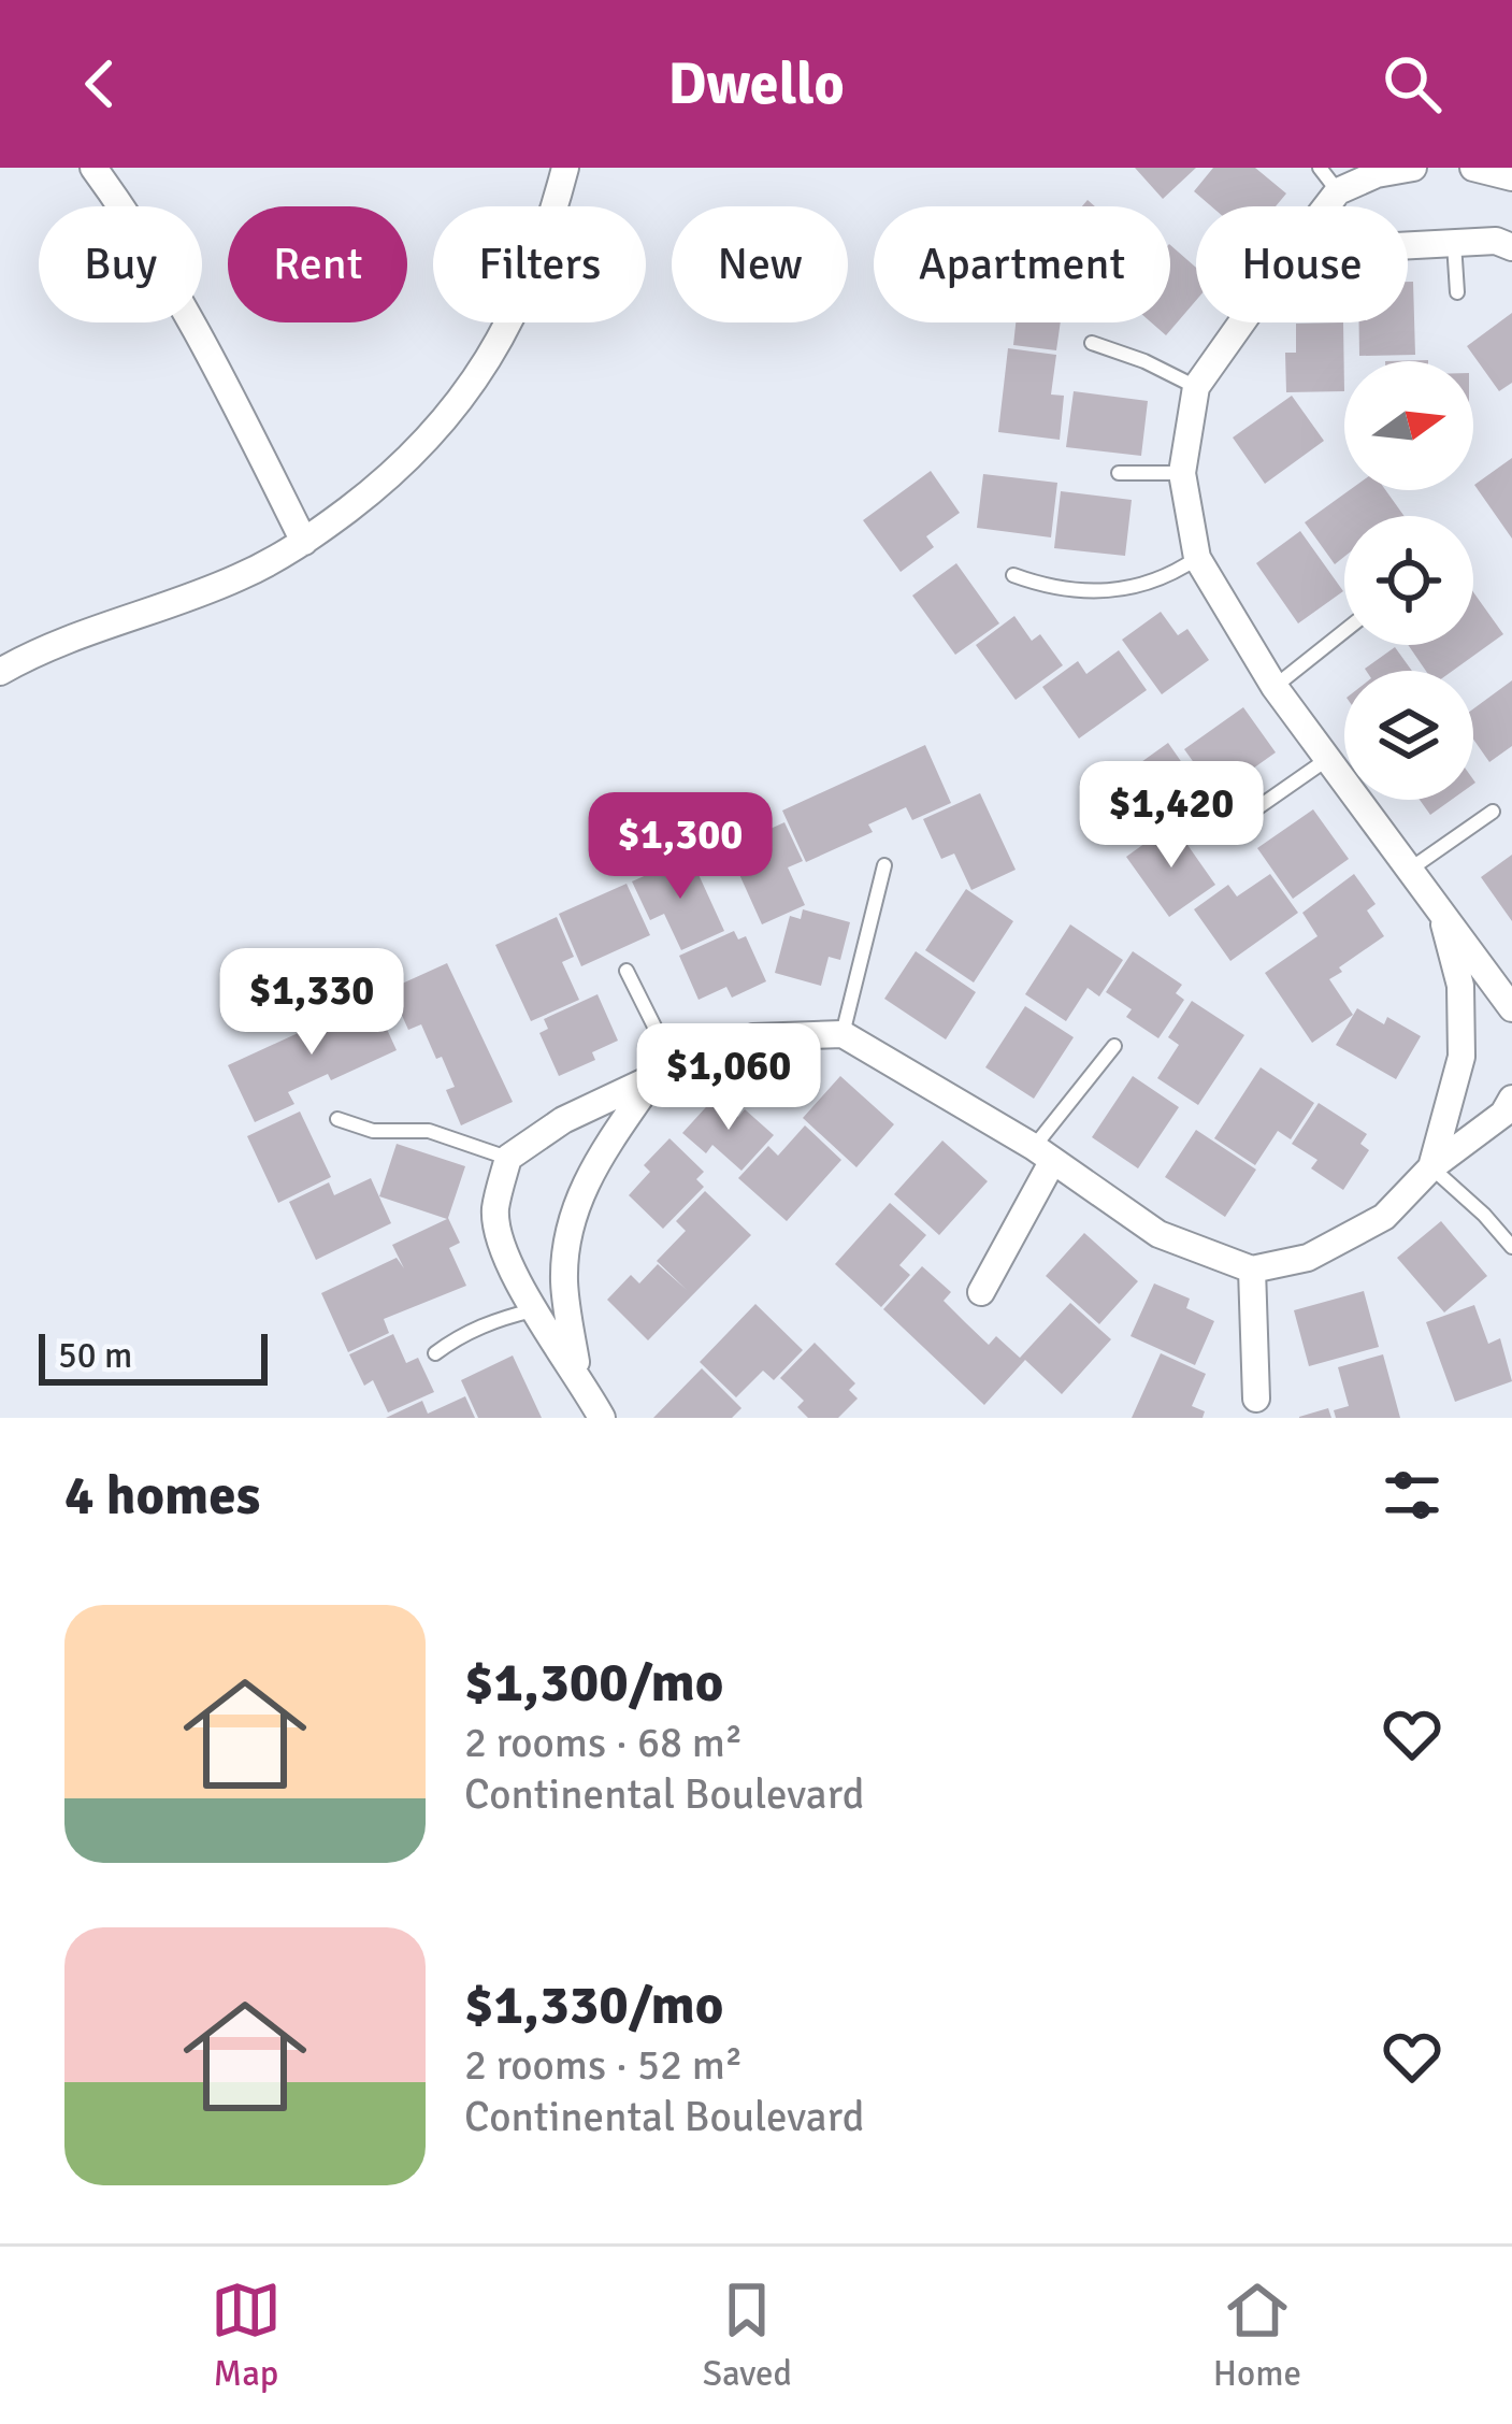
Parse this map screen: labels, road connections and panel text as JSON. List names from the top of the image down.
{
  "scale_bar": "50 m",
  "north": "right",
  "page": {
    "header": "Dwello",
    "chip": [
      "Buy",
      "Rent",
      "Filters",
      "New",
      "Apartment",
      "House"
    ],
    "price": [
      "$1,420",
      "$1,300",
      "$1,330",
      "$1,060"
    ],
    "scale": "50 m",
    "heading": "4 homes",
    "list": [
      {
        "name": "$1,300/mo",
        "note": "2 rooms · 68 m² · Continental Boulevard"
      },
      {
        "name": "$1,330/mo",
        "note": "2 rooms · 52 m² · Continental Boulevard"
      }
    ],
    "tabs": ["Map", "Saved", "Home"]
  }
}
